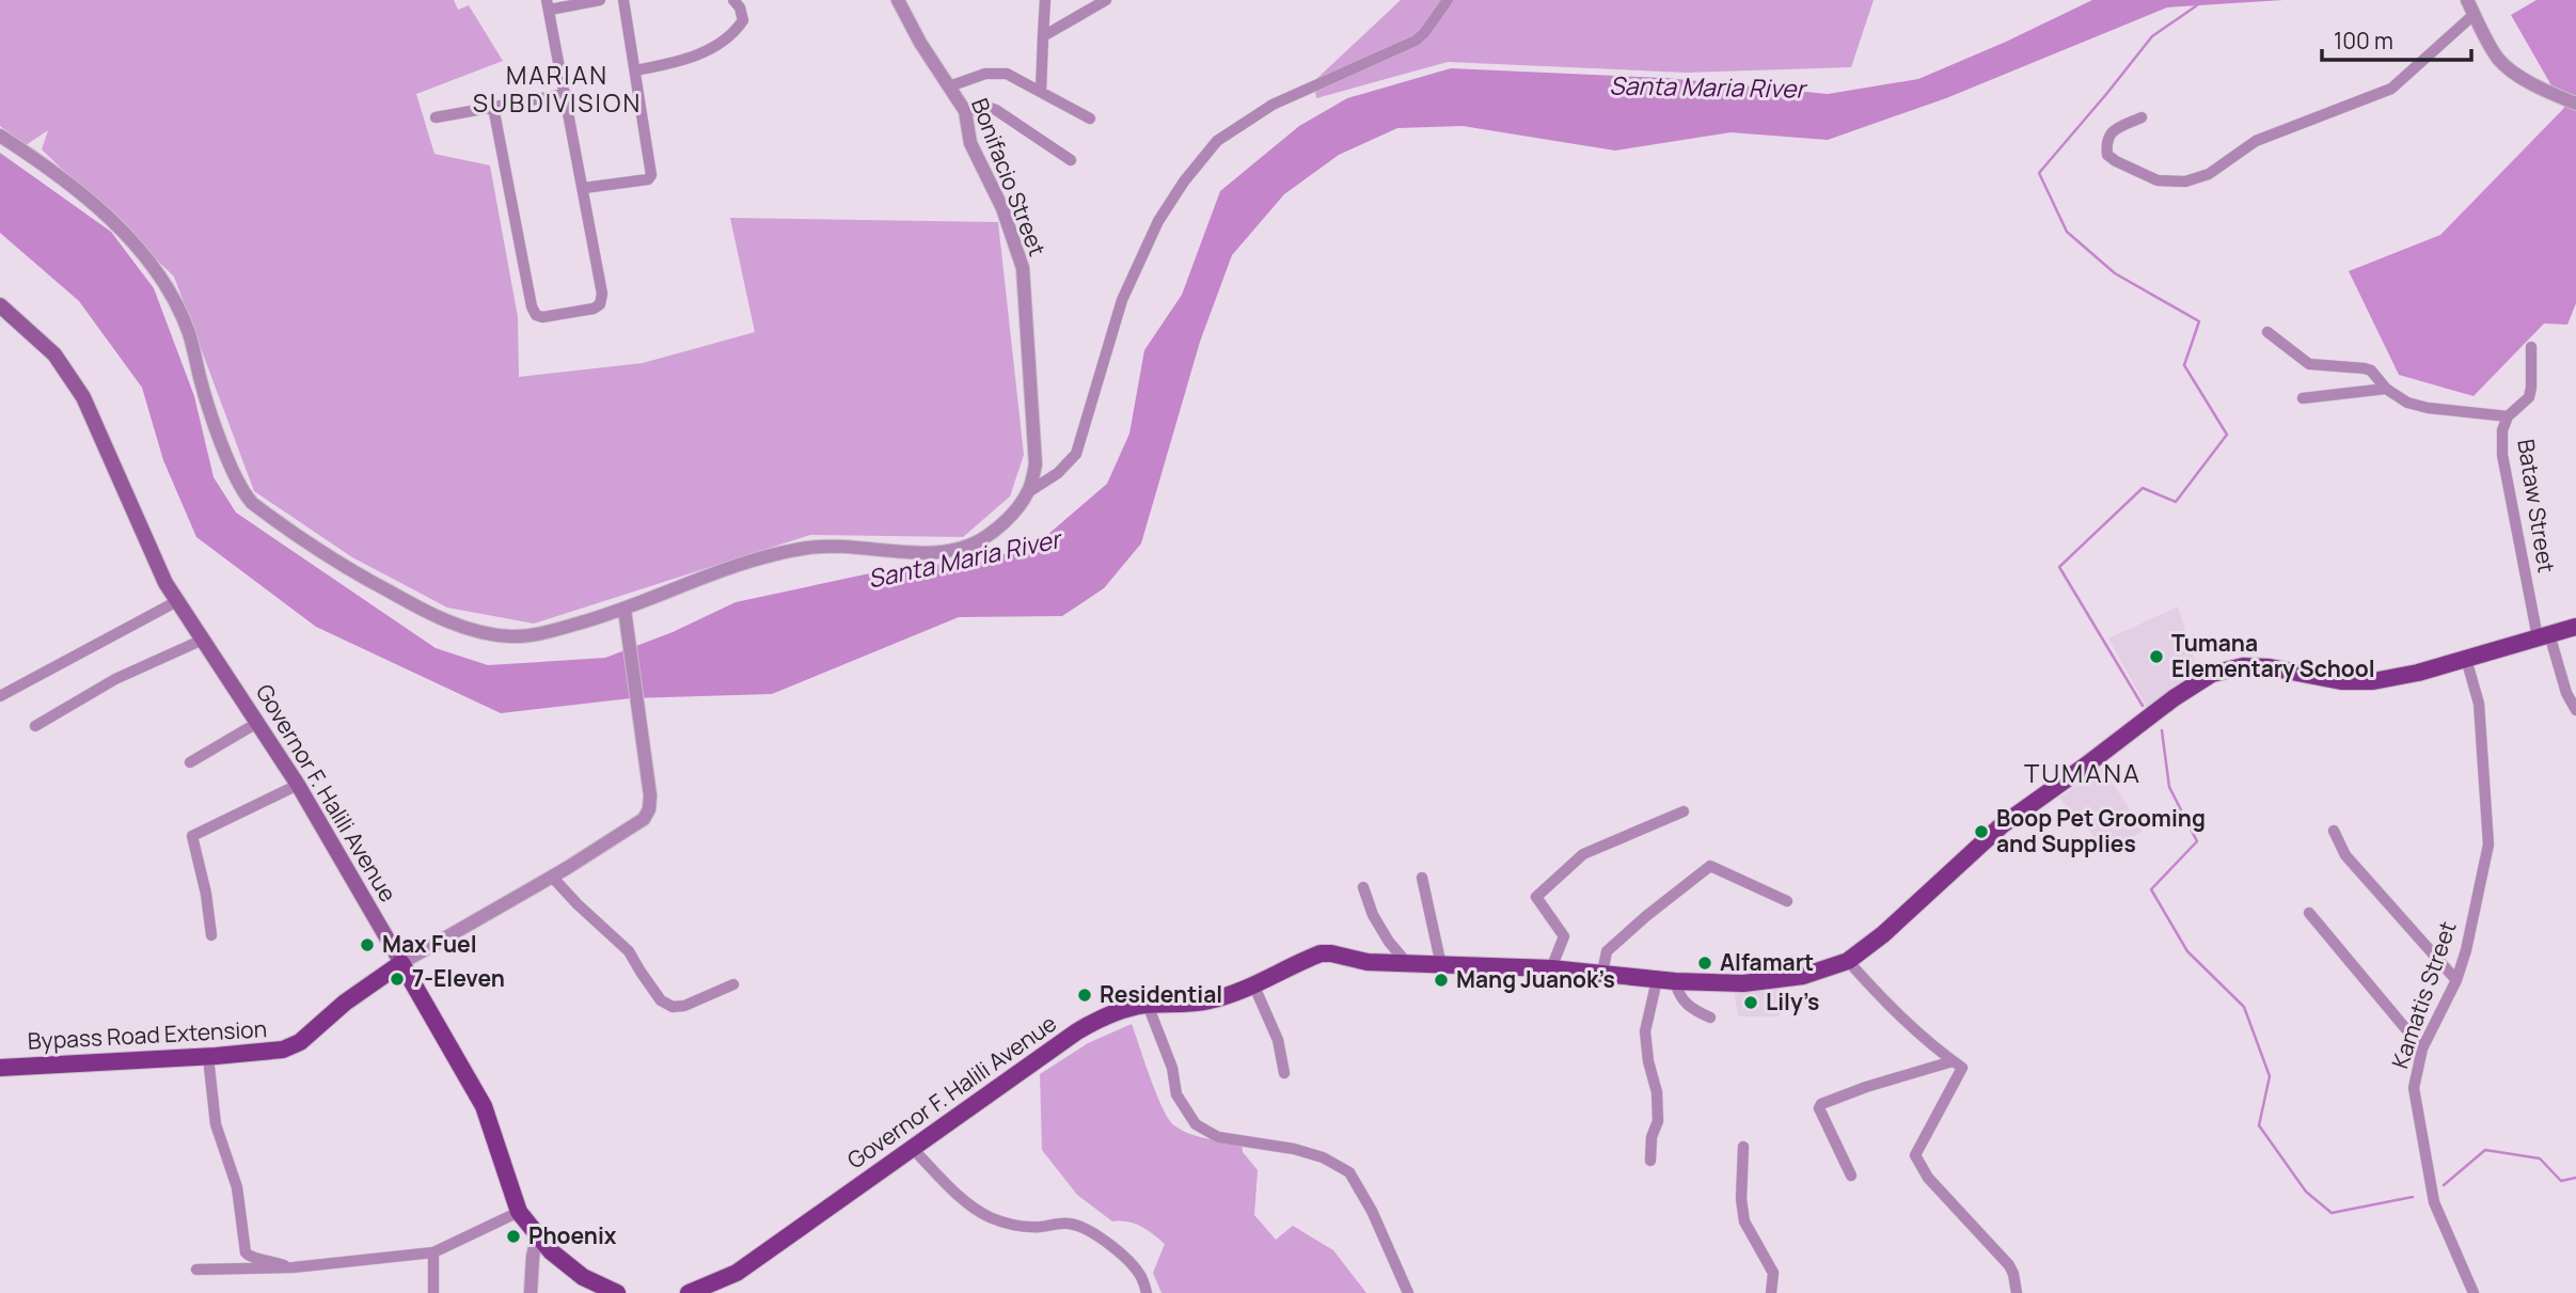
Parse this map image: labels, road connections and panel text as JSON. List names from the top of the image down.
{
  "streets": {
    "main road": ["Governor F. Halili Avenue", "Bypass Road Extension"],
    "street": ["Bonifacio Street", "Bataw Street", "Kamatis Street"]
  },
  "crossings": [
    ["Bataw Street", "Governor F. Halili Avenue"],
    ["Governor F. Halili Avenue", "Kamatis Street"],
    ["Governor F. Halili Avenue", "Bypass Road Extension"]
  ],
  "districts": ["MARIAN SUBDIVISION", "TUMANA"],
  "water": ["Santa Maria River"],
  "places": [
    "Tumana Elementary School",
    "Boop Pet Grooming and Supplies",
    "Max Fuel",
    "Alfamart",
    "7-Eleven",
    "Mang Juanok’s",
    "Residential",
    "Lily’s",
    "Phoenix"
  ],
  "scale_bar": "100 m"
}
